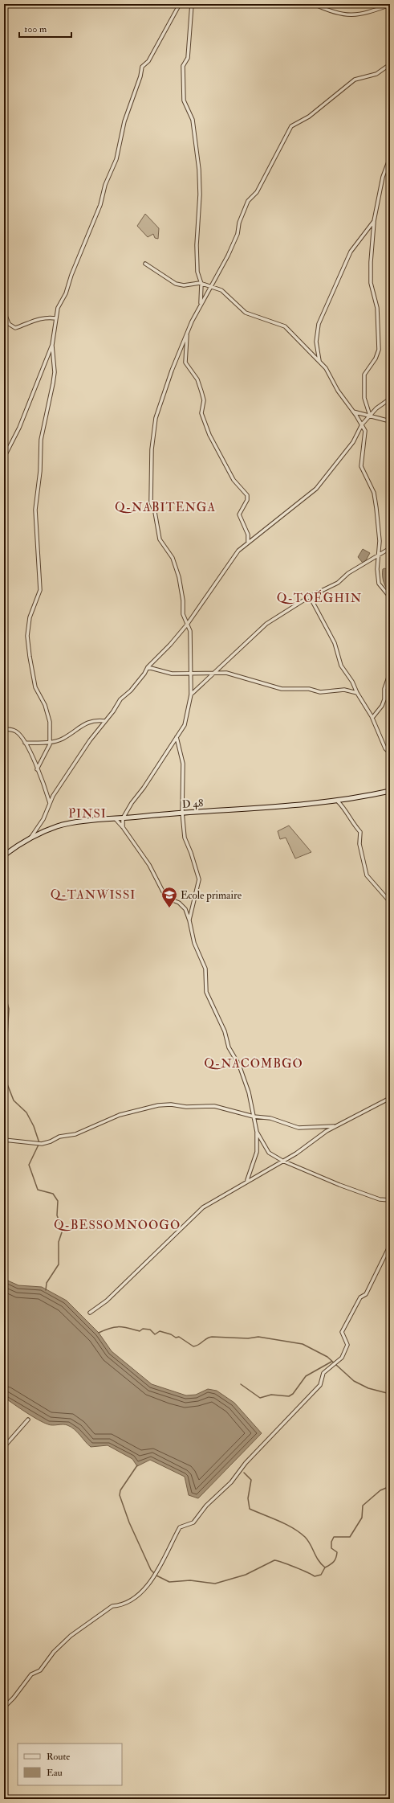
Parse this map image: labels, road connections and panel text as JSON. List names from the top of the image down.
{
  "streets": {
    "street": ["D 48"]
  },
  "districts": [
    "Q-NABITENGA",
    "Q-TOÉGHIN",
    "PINSI",
    "Q-TANWISSI",
    "Q-NACOMBGO",
    "Q-BESSOMNOOGO"
  ],
  "places": {
    "school or university": ["Ecole primaire"]
  },
  "legend": ["Route", "Eau"],
  "scale_bar": "100 m"
}
